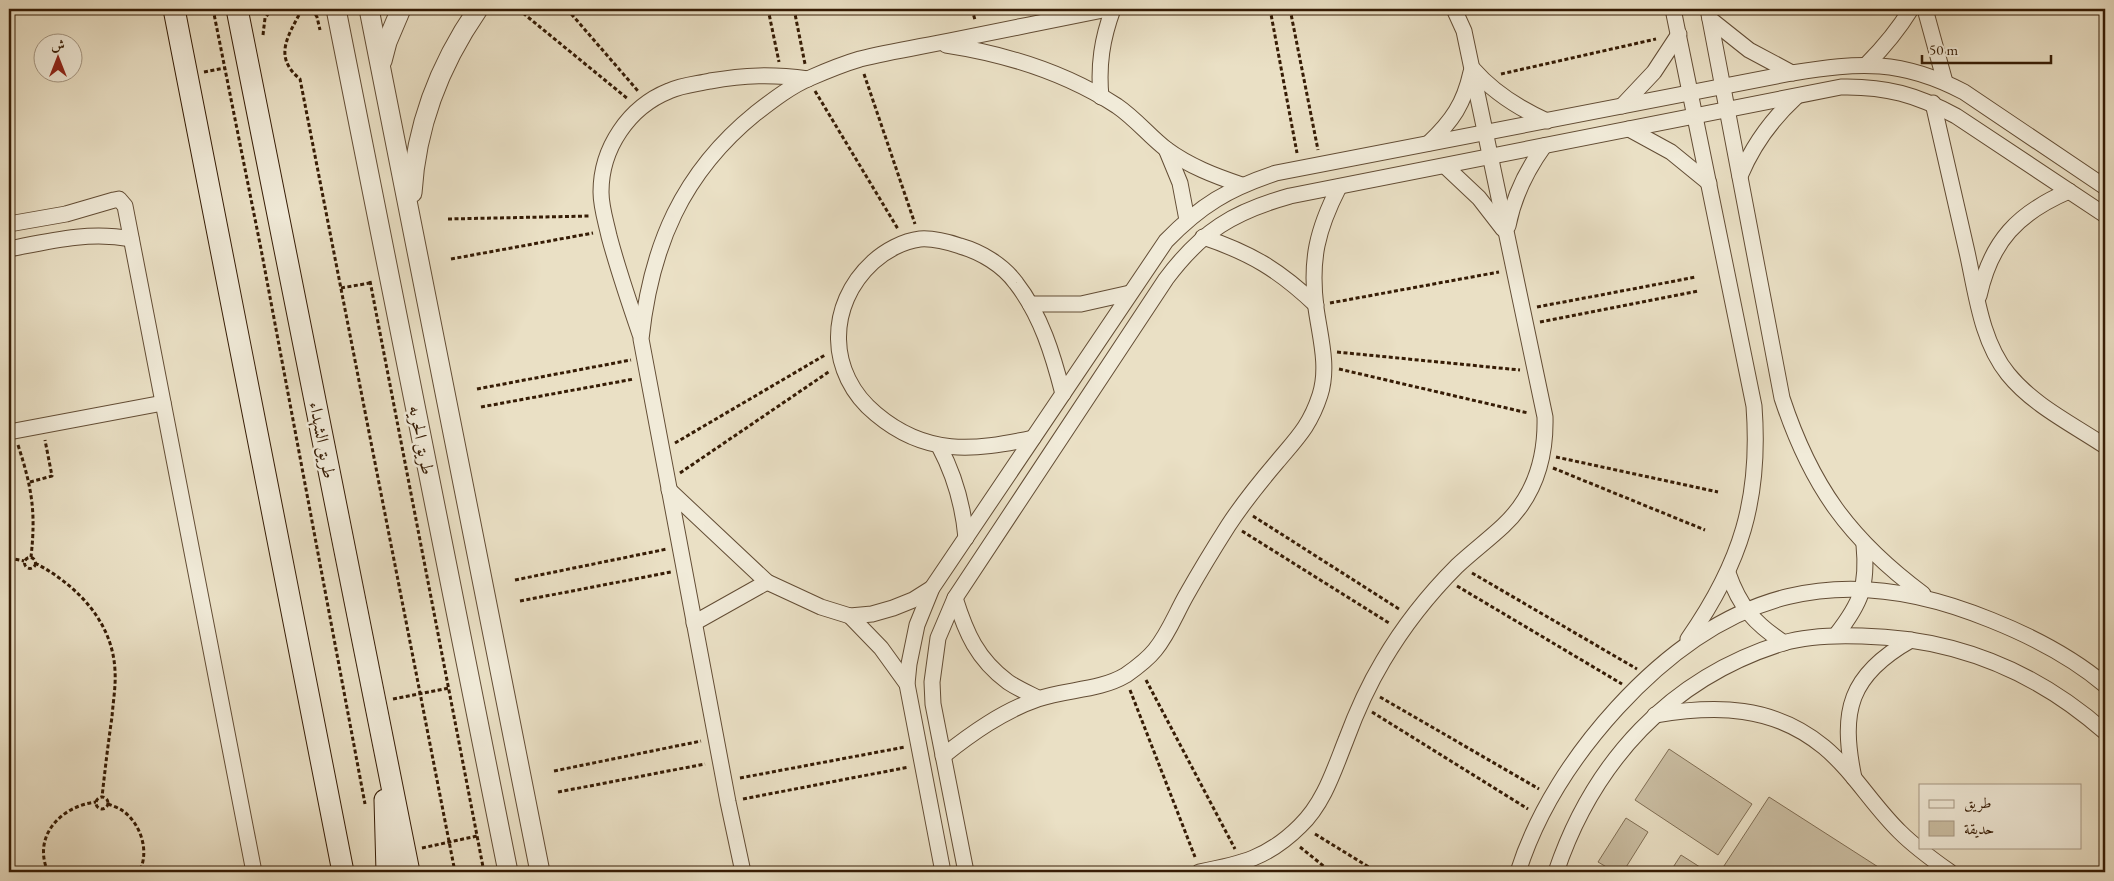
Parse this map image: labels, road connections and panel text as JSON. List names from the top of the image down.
{
  "streets": {
    "main road": ["طريق الشهداء"],
    "street": ["طريق الحريه"]
  },
  "legend": ["طريق", "حديقة"],
  "scale_bar": "50 m",
  "north": "top"
}
